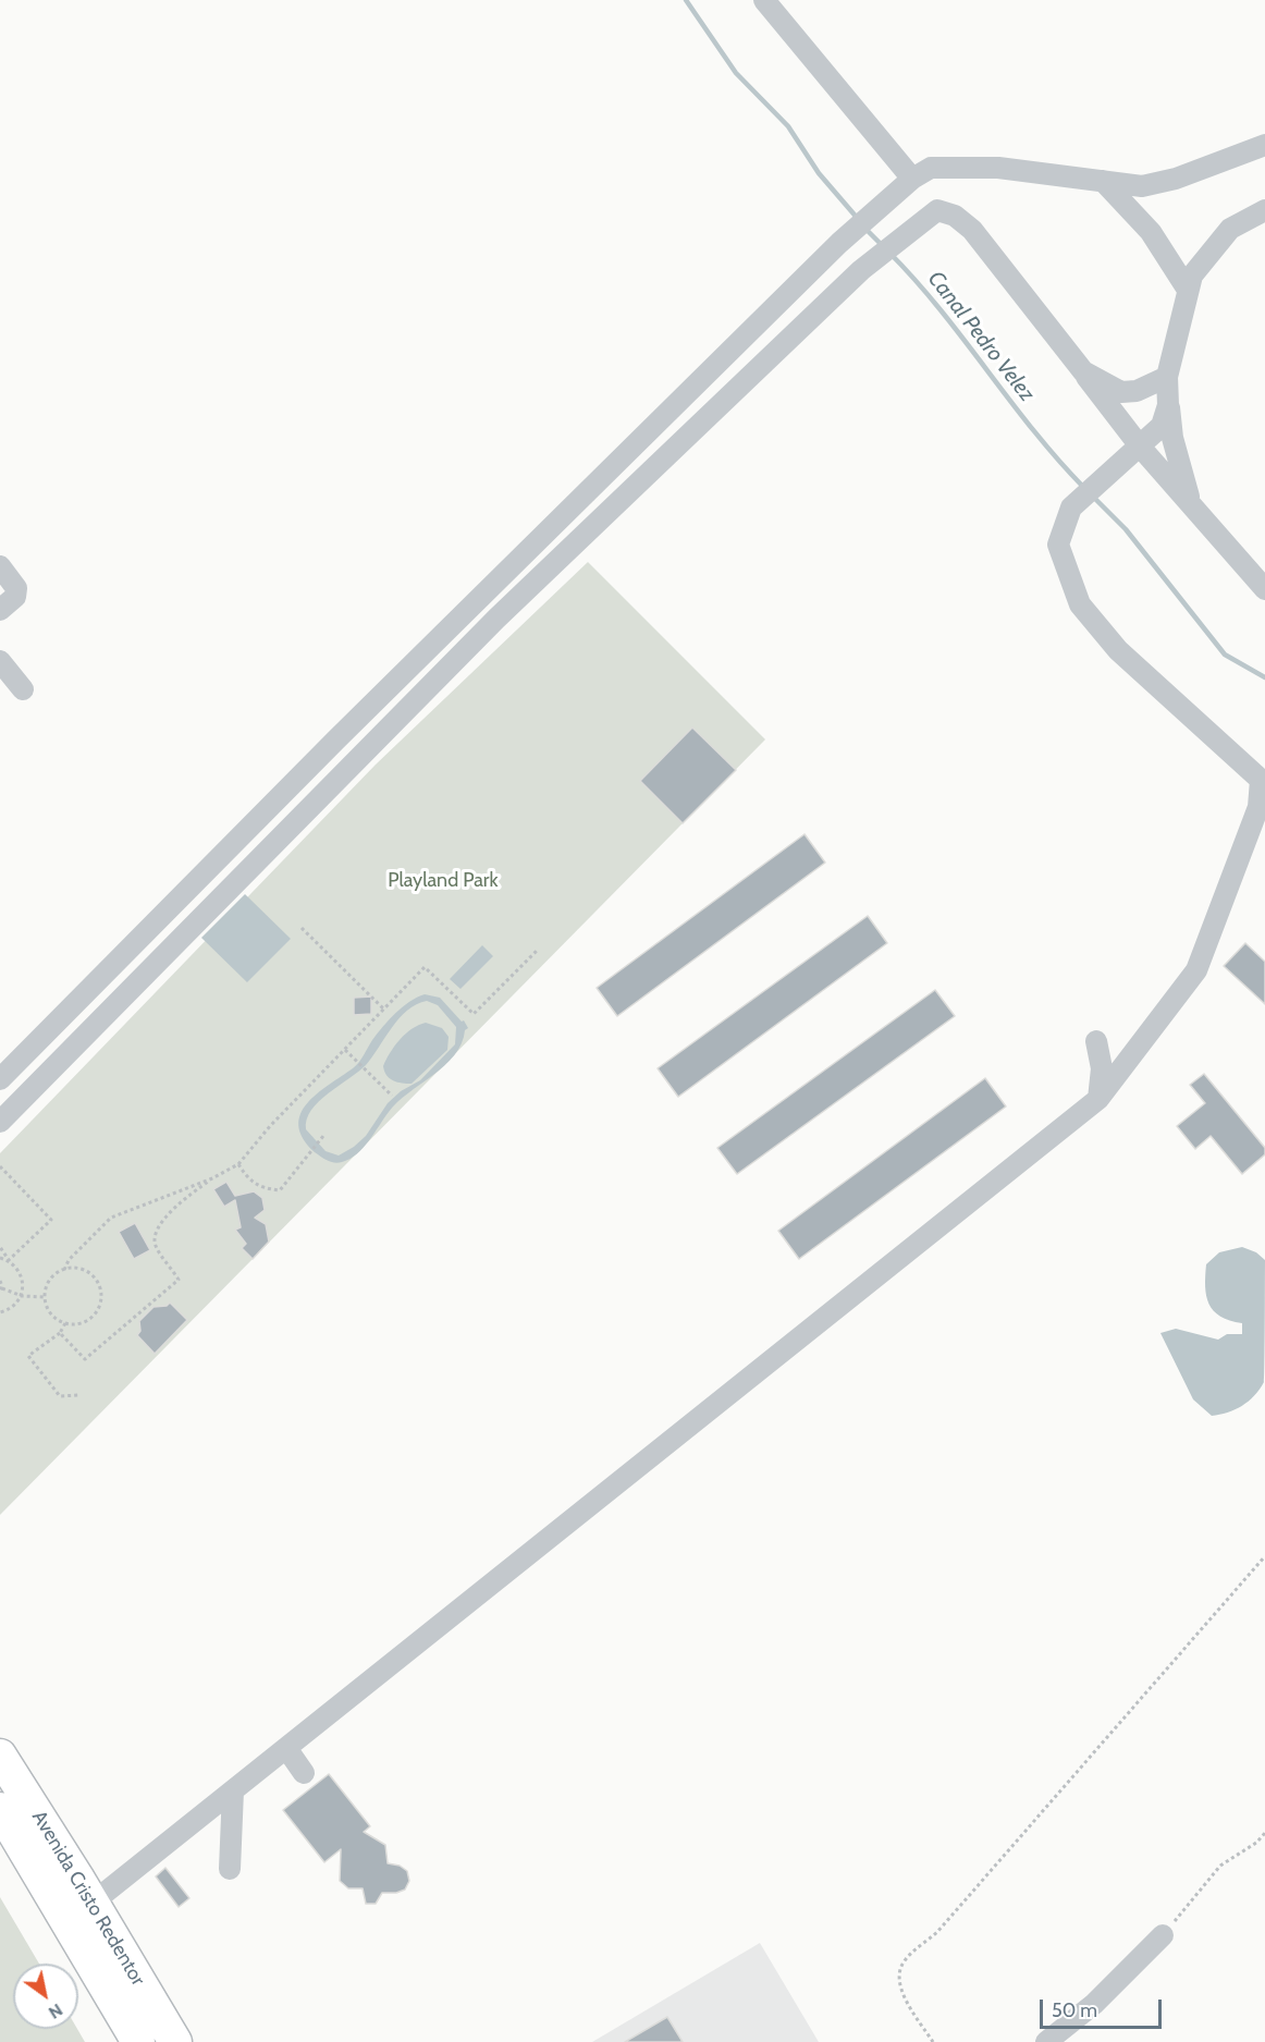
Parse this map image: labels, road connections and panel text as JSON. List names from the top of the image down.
{
  "streets": {
    "highway": ["Avenida Cristo Redentor"]
  },
  "water": ["Canal Pedro Velez"],
  "parks": ["Playland Park"],
  "scale_bar": "50 m",
  "north": "bottom right"
}
